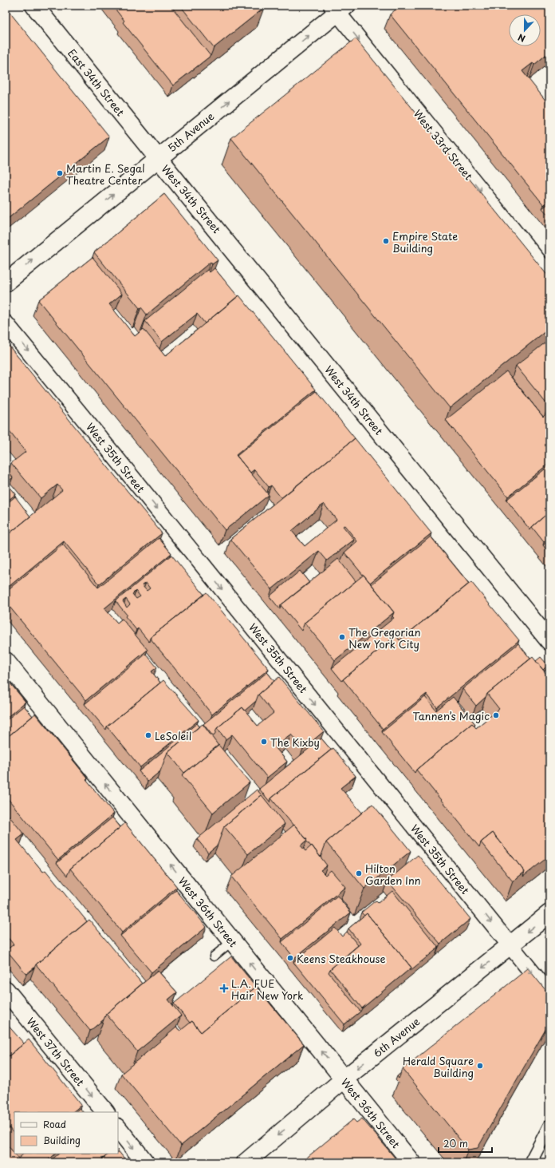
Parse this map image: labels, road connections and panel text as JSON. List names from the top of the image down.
{
  "streets": {
    "main road": [
      "East 34th Street",
      "5th Avenue",
      "West 34th Street",
      "West 36th Street",
      "6th Avenue",
      "West 37th Street"
    ],
    "street": ["West 33rd Street", "West 35th Street"]
  },
  "crossings": [
    ["East 34th Street", "5th Avenue"],
    ["East 34th Street", "West 34th Street"],
    ["5th Avenue", "West 33rd Street"],
    ["5th Avenue", "West 34th Street"],
    ["West 35th Street", "6th Avenue"],
    ["West 36th Street", "6th Avenue"]
  ],
  "one_way": [
    "5th Avenue",
    "West 33rd Street",
    "West 35th Street",
    "West 36th Street",
    "6th Avenue",
    "West 37th Street"
  ],
  "places": {
    "other": [
      "Martin E. Segal Theatre Center",
      "Empire State Building",
      "The Gregorian New York City",
      "Tannen’s Magic",
      "LeSoleil",
      "The Kixby",
      "Hilton Garden Inn",
      "Keens Steakhouse",
      "Herald Square Building"
    ],
    "health": ["L.A. FUE Hair New York"]
  },
  "legend": ["Road", "Building"],
  "scale_bar": "20 m",
  "north": "bottom"
}
